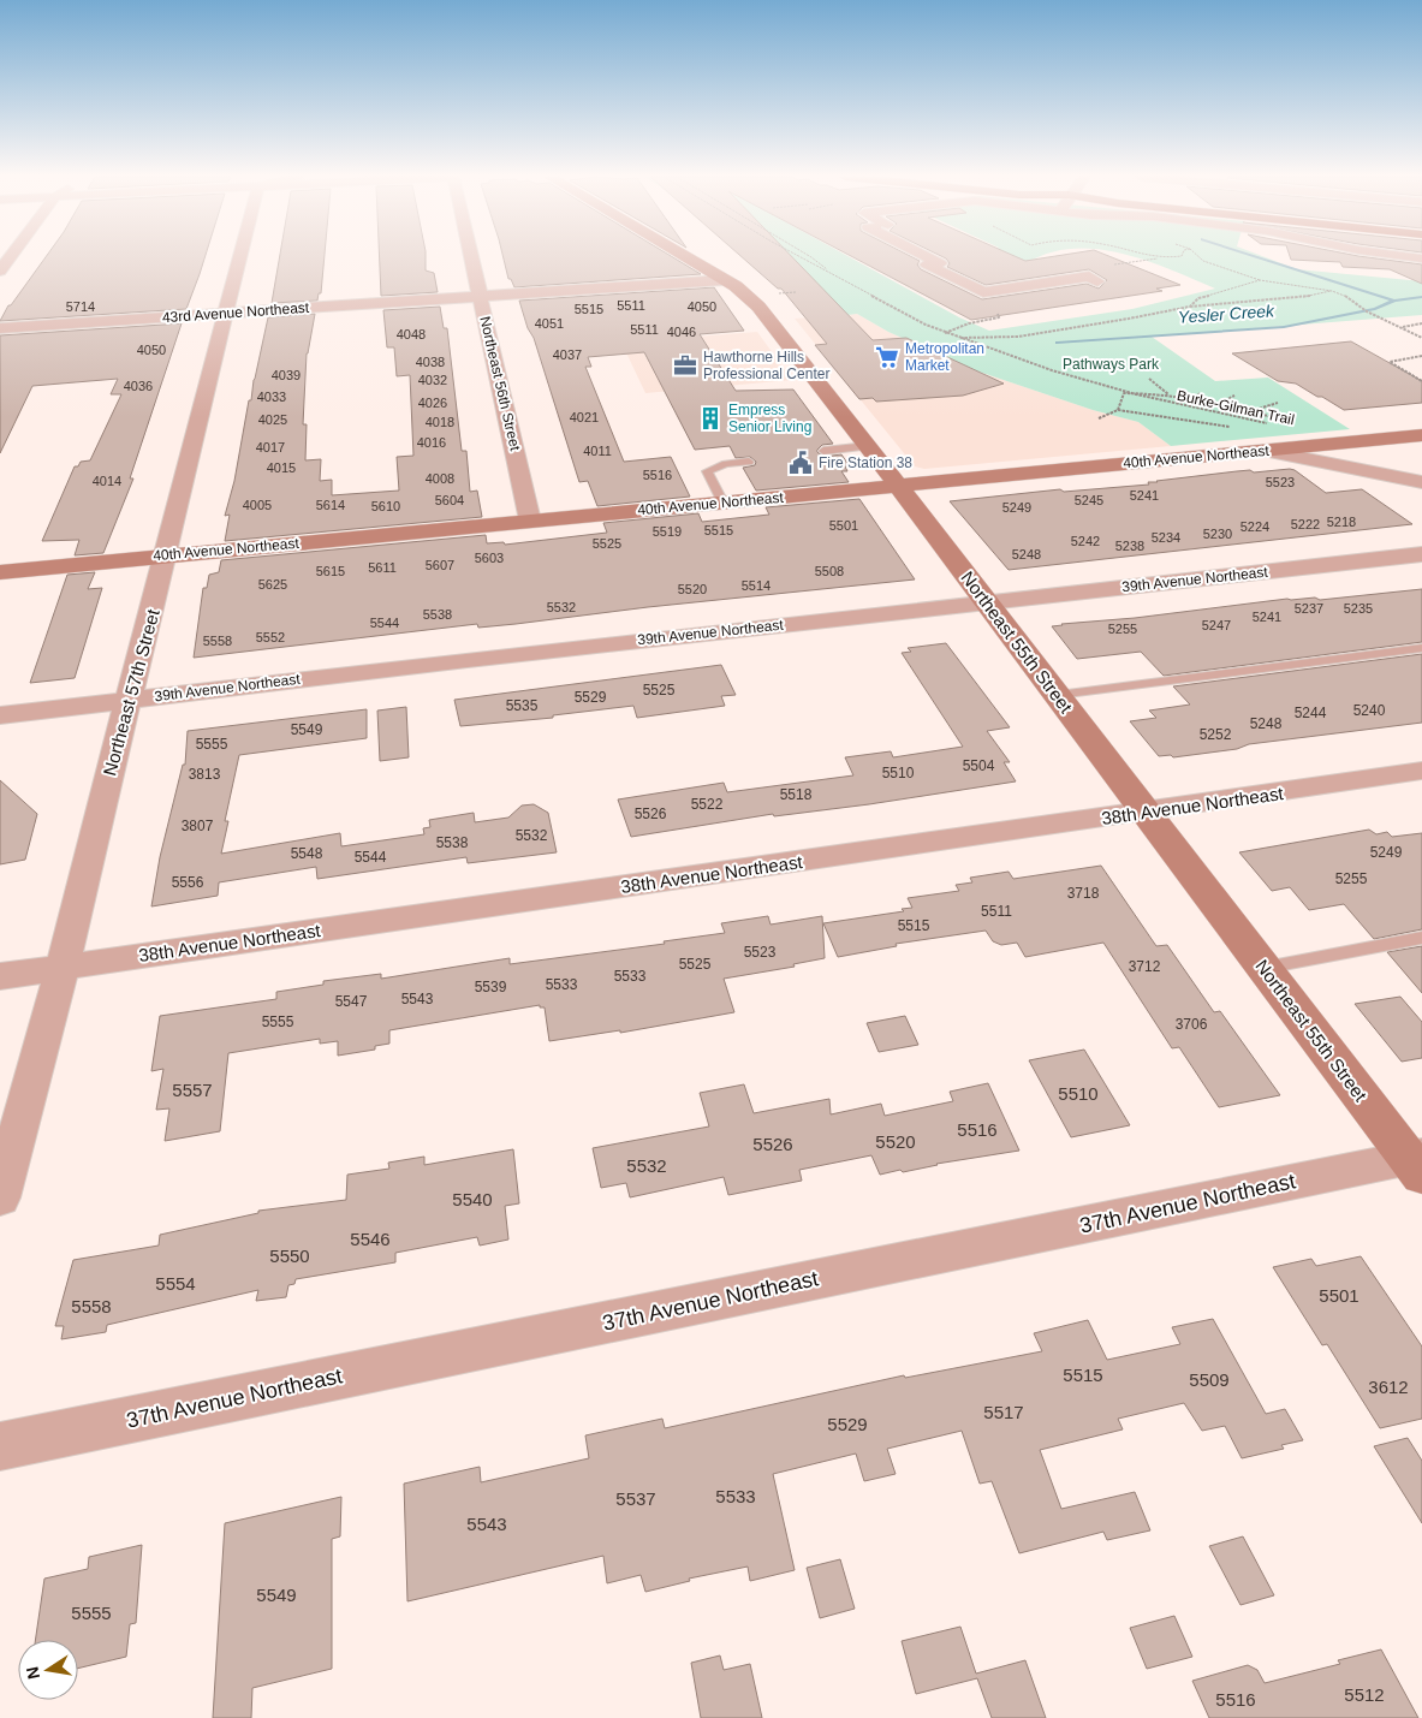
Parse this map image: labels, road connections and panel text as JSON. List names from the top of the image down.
{
  "streets": {
    "main road": ["40th Avenue Northeast", "Northeast 55th Street"],
    "street": [
      "43rd Avenue Northeast",
      "Northeast 56th Street",
      "39th Avenue Northeast",
      "Northeast 57th Street",
      "38th Avenue Northeast",
      "37th Avenue Northeast"
    ],
    "path": ["Burke-Gilman Trail"]
  },
  "crossings": [
    ["43rd Avenue Northeast", "Northeast 56th Street"],
    ["43rd Avenue Northeast", "Northeast 55th Street"],
    ["43rd Avenue Northeast", "Northeast 57th Street"],
    ["Northeast 56th Street", "40th Avenue Northeast"],
    ["40th Avenue Northeast", "Northeast 55th Street"],
    ["40th Avenue Northeast", "Northeast 57th Street"],
    ["39th Avenue Northeast", "Northeast 55th Street"],
    ["39th Avenue Northeast", "Northeast 57th Street"],
    ["Northeast 55th Street", "38th Avenue Northeast"],
    ["Northeast 55th Street", "37th Avenue Northeast"],
    ["Northeast 57th Street", "38th Avenue Northeast"]
  ],
  "water": ["Yesler Creek"],
  "parks": ["Pathways Park"],
  "places": {
    "supermarket": ["Metropolitan Market"],
    "office": ["Hawthorne Hills Professional Center"],
    "building": ["Empress Senior Living"],
    "public building": ["Fire Station 38"]
  },
  "house_numbers": [
    "5511",
    "5714",
    "4050",
    "5515",
    "4051",
    "5511",
    "4046",
    "4048",
    "4050",
    "4037",
    "4038",
    "4039",
    "4032",
    "4036",
    "4033",
    "4026",
    "4021",
    "4025",
    "4018",
    "4016",
    "4017",
    "4011",
    "4015",
    "5516",
    "4008",
    "4014",
    "5523",
    "5241",
    "5604",
    "5245",
    "4005",
    "5614",
    "5610",
    "5249",
    "5218",
    "5222",
    "5501",
    "5224",
    "5515",
    "5519",
    "5230",
    "5234",
    "5242",
    "5525",
    "5238",
    "5248",
    "5603",
    "5607",
    "5611",
    "5615",
    "5508",
    "5625",
    "5514",
    "5520",
    "5532",
    "5237",
    "5235",
    "5538",
    "5241",
    "5544",
    "5247",
    "5255",
    "5552",
    "5558",
    "5525",
    "5529",
    "5535",
    "5240",
    "5244",
    "5248",
    "5549",
    "5252",
    "5555",
    "5504",
    "5510",
    "3813",
    "5518",
    "5522",
    "5526",
    "3807",
    "5532",
    "5538",
    "5249",
    "5548",
    "5544",
    "5255",
    "5556",
    "3718",
    "5511",
    "5515",
    "5523",
    "5525",
    "3712",
    "5533",
    "5533",
    "5539",
    "5543",
    "5547",
    "5555",
    "3706",
    "5557",
    "5510",
    "5516",
    "5520",
    "5526",
    "5532",
    "5540",
    "5546",
    "5550",
    "5554",
    "5501",
    "5558",
    "5515",
    "5509",
    "3612",
    "5517",
    "5529",
    "5533",
    "5537",
    "5543",
    "5549",
    "5555",
    "5512",
    "5516"
  ],
  "north": "left"
}
